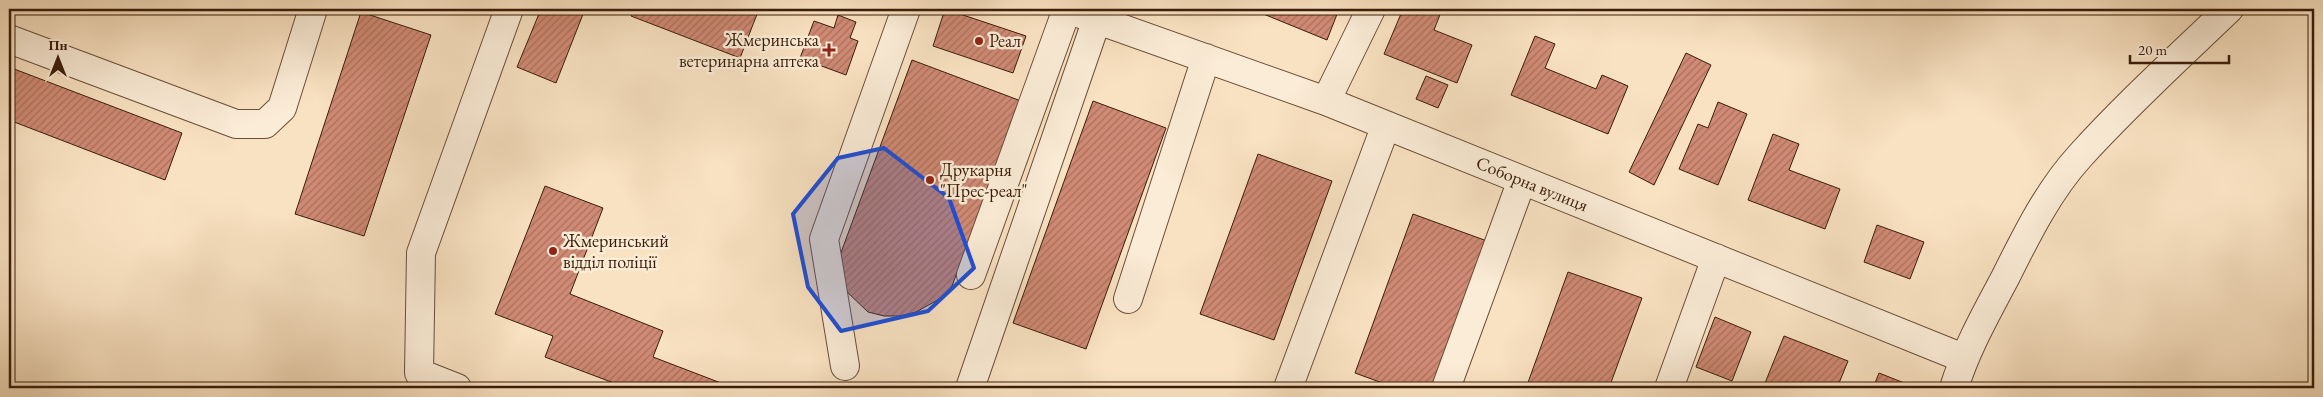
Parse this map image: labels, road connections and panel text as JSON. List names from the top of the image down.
{
  "streets": {
    "street": ["Соборна вулиця"]
  },
  "places": {
    "other": ["Реал", "Друкарня \"Прес-реал\"", "Жмеринський відділ поліції"],
    "health": ["Жмеринська ветеринарна аптека"]
  },
  "scale_bar": "20 m",
  "north": "top"
}
